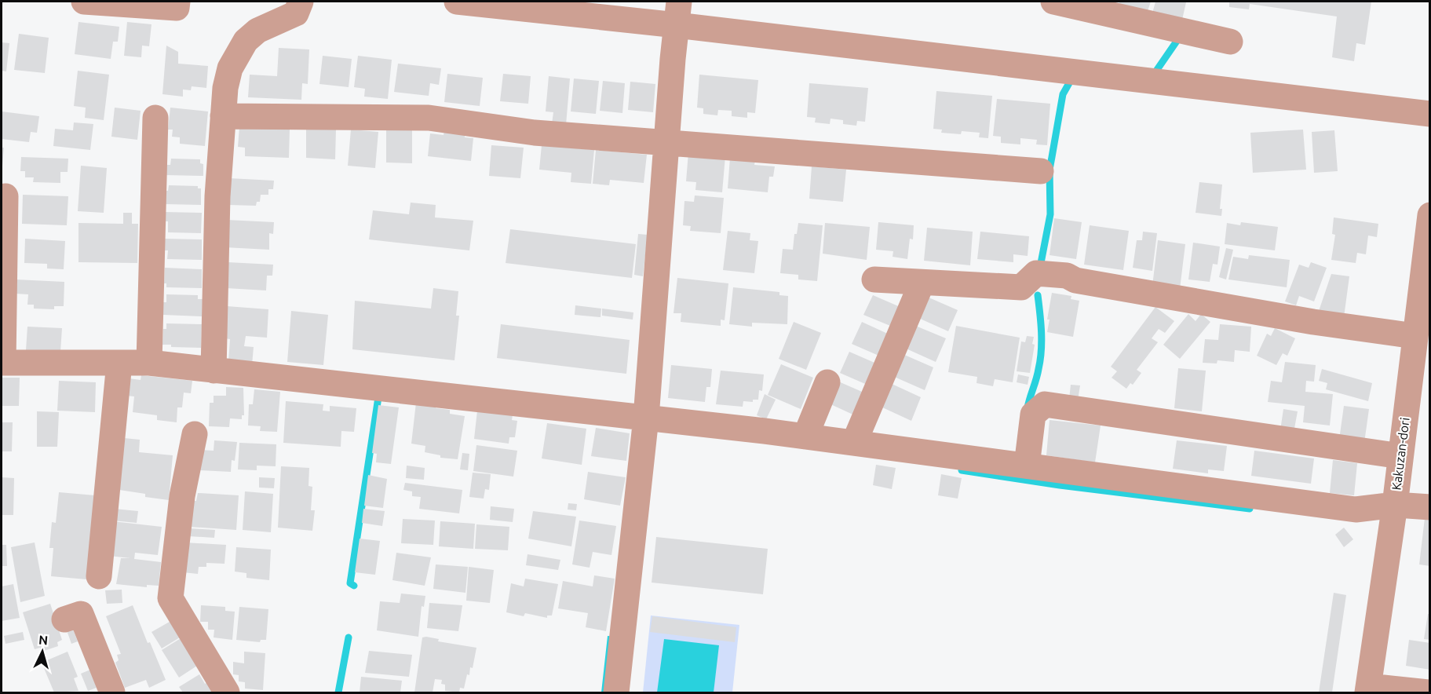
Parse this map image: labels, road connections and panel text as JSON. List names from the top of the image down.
{
  "streets": {
    "street": ["Kakuzan-dori"]
  },
  "north": "top"
}
